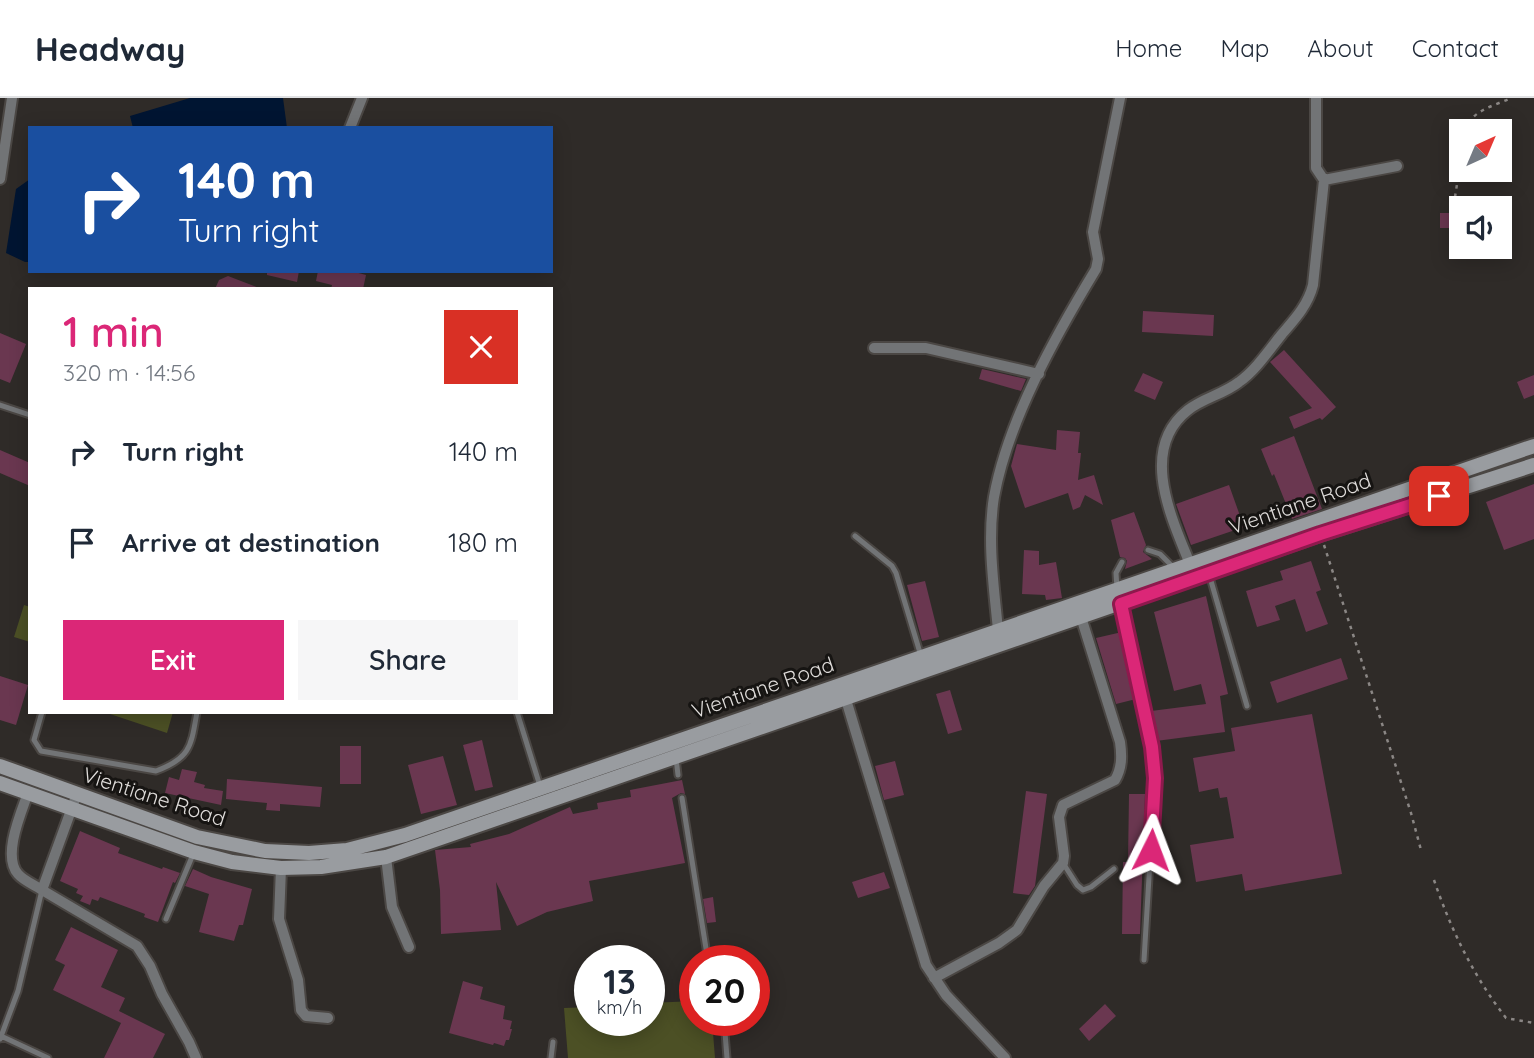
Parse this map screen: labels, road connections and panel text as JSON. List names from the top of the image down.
{
  "streets": {
    "main road": ["Vientiane Road"]
  },
  "north": "top right",
  "page": {
    "header": "Headway",
    "nav": [
      "Home",
      "Map",
      "About",
      "Contact"
    ],
    "turn": ["140 m", "Turn right"],
    "heading": ["1 min", "320 m · 14:56"],
    "list": [
      {
        "name": "Turn right",
        "value": "140 m"
      },
      {
        "name": "Arrive at destination",
        "value": "180 m"
      }
    ],
    "buttons": ["Exit", "Share"],
    "speed": "13 km/h",
    "limit": "20"
  }
}
